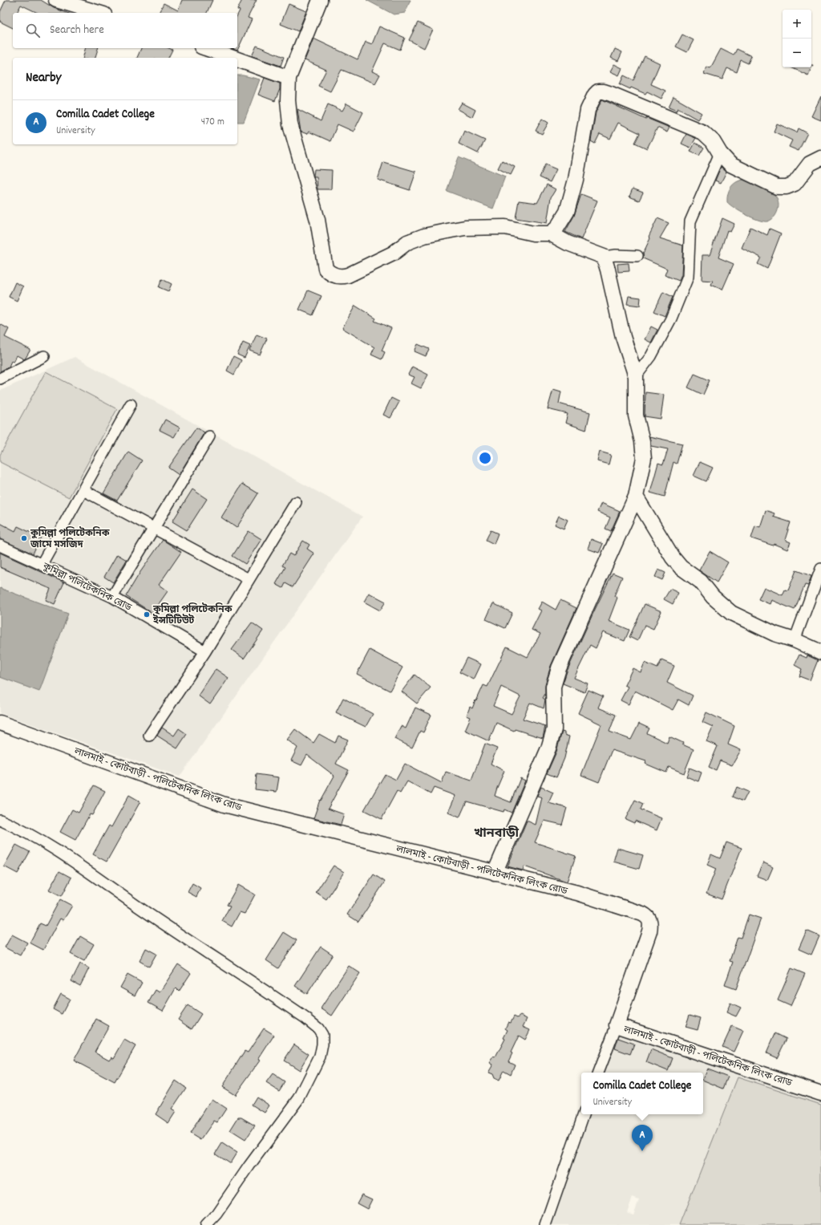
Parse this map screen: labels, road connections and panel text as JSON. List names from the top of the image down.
{
  "streets": {
    "street": ["কুমিল্লা পলিটেকনিক রোড", "লালমাই - কোটবাড়ী - পলিটেকনিক লিংক রোড"]
  },
  "districts": ["খানবাড়ী"],
  "places": ["কুমিল্লা পলিটেকনিক জামে মসজিদ", "কুমিল্লা পলিটেকনিক ইন্সটিটিউট"],
  "page": {
    "map_buttons": ["+", "−"],
    "search": "Search here",
    "heading": "Nearby",
    "list": [
      {
        "mark": "A",
        "name": "Comilla Cadet College",
        "note": "University",
        "value": "470 m"
      }
    ],
    "popup": ["Comilla Cadet College", "University"],
    "pins": "A"
  }
}
